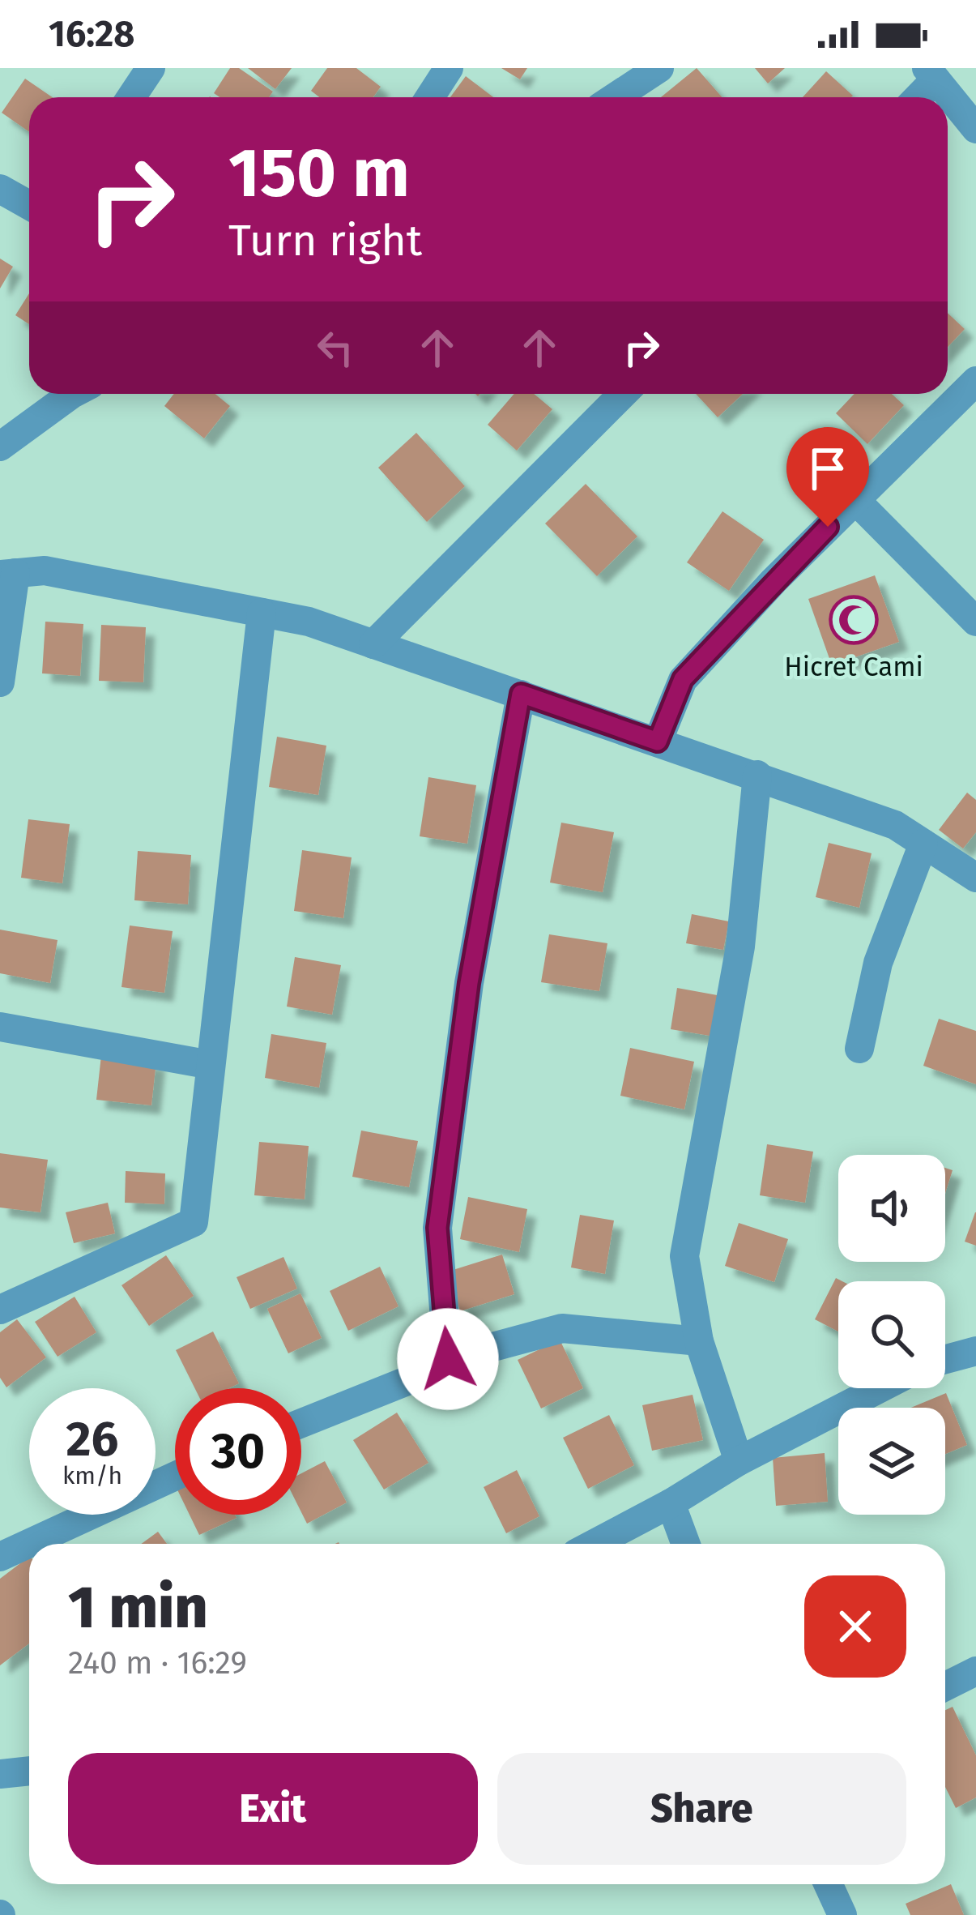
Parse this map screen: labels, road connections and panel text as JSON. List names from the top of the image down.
{
  "places": {
    "mosque": ["Hicret Cami"]
  },
  "page": {
    "status": "16:28",
    "turn": ["150 m", "Turn right"],
    "speed": "26 km/h",
    "limit": "30",
    "heading": ["1 min", "240 m · 16:29"],
    "buttons": ["Exit", "Share"]
  }
}
